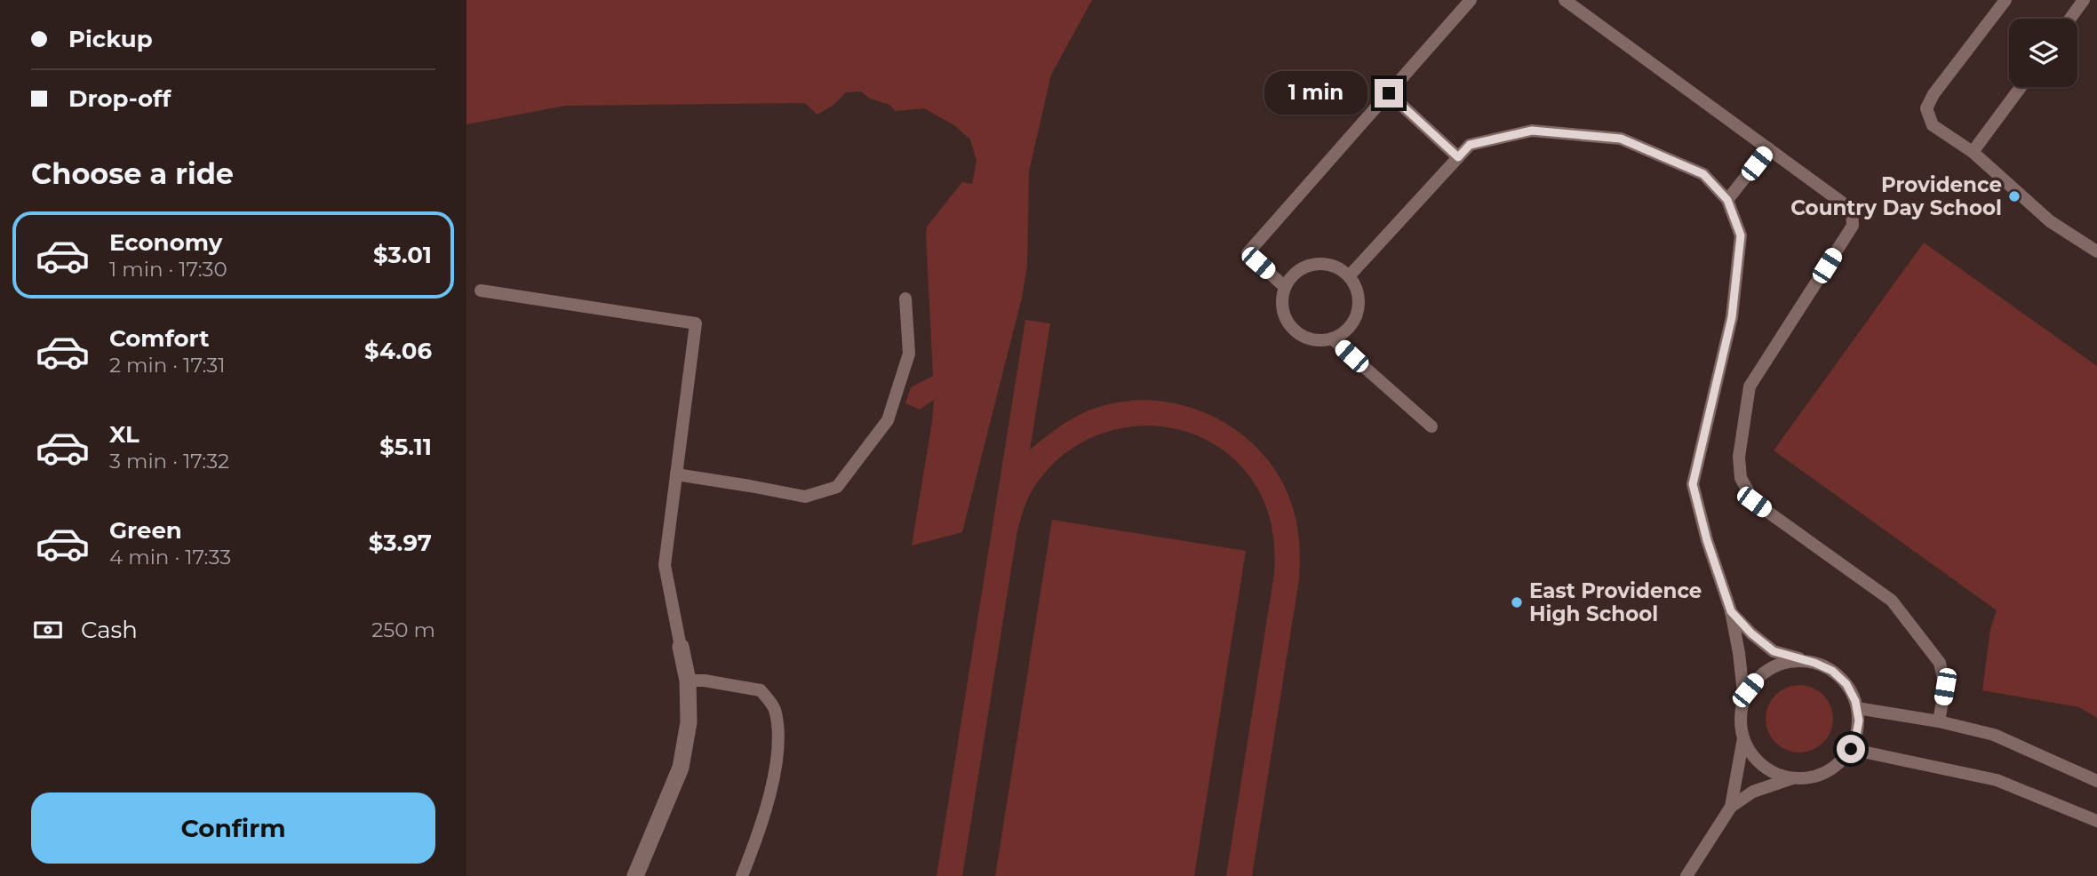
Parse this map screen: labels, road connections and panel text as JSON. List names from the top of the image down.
{
  "places": ["Providence Country Day School", "East Providence High School"],
  "page": {
    "banner": ["Pickup", "Drop-off"],
    "bubble": "1 min",
    "heading": "Choose a ride",
    "list": [
      {
        "name": "Economy",
        "note": "1 min · 17:30",
        "value": "$3.01"
      },
      {
        "name": "Comfort",
        "note": "2 min · 17:31",
        "value": "$4.06"
      },
      {
        "name": "XL",
        "note": "3 min · 17:32",
        "value": "$5.11"
      },
      {
        "name": "Green",
        "note": "4 min · 17:33",
        "value": "$3.97"
      }
    ],
    "pay": ["Cash", "250 m"],
    "buttons": "Confirm"
  }
}
